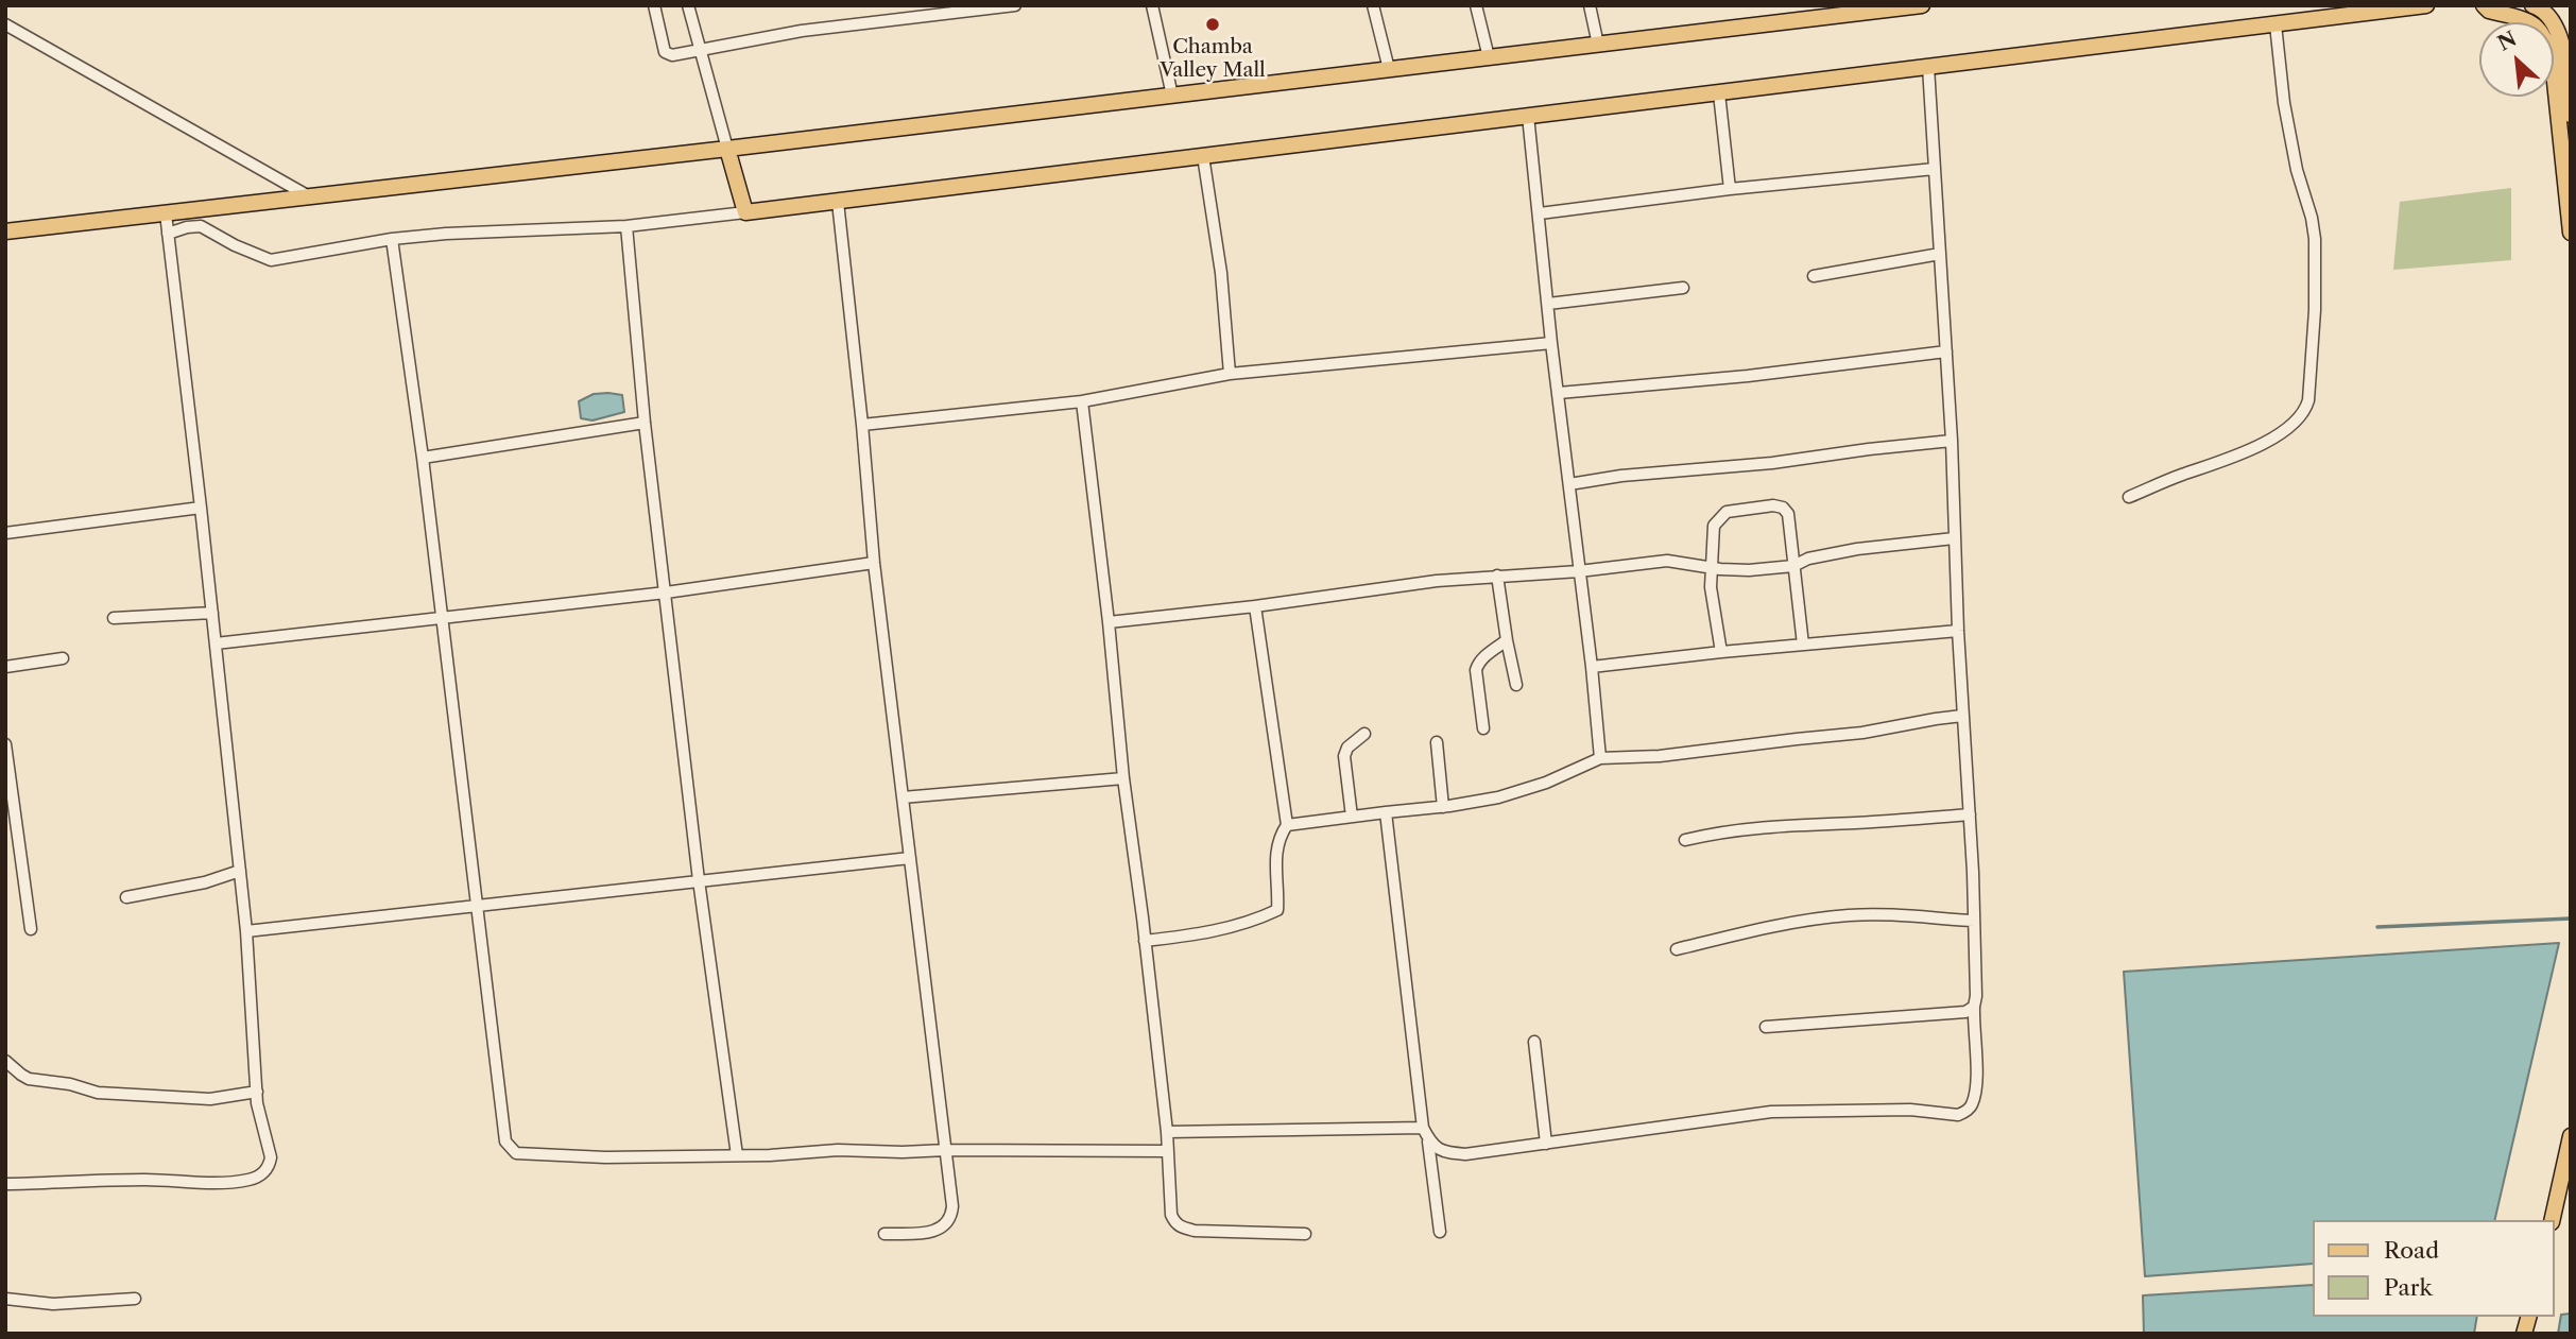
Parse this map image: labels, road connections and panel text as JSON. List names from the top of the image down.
{
  "places": ["Chamba Valley Mall"],
  "legend": ["Road", "Park"],
  "north": "top left"
}
